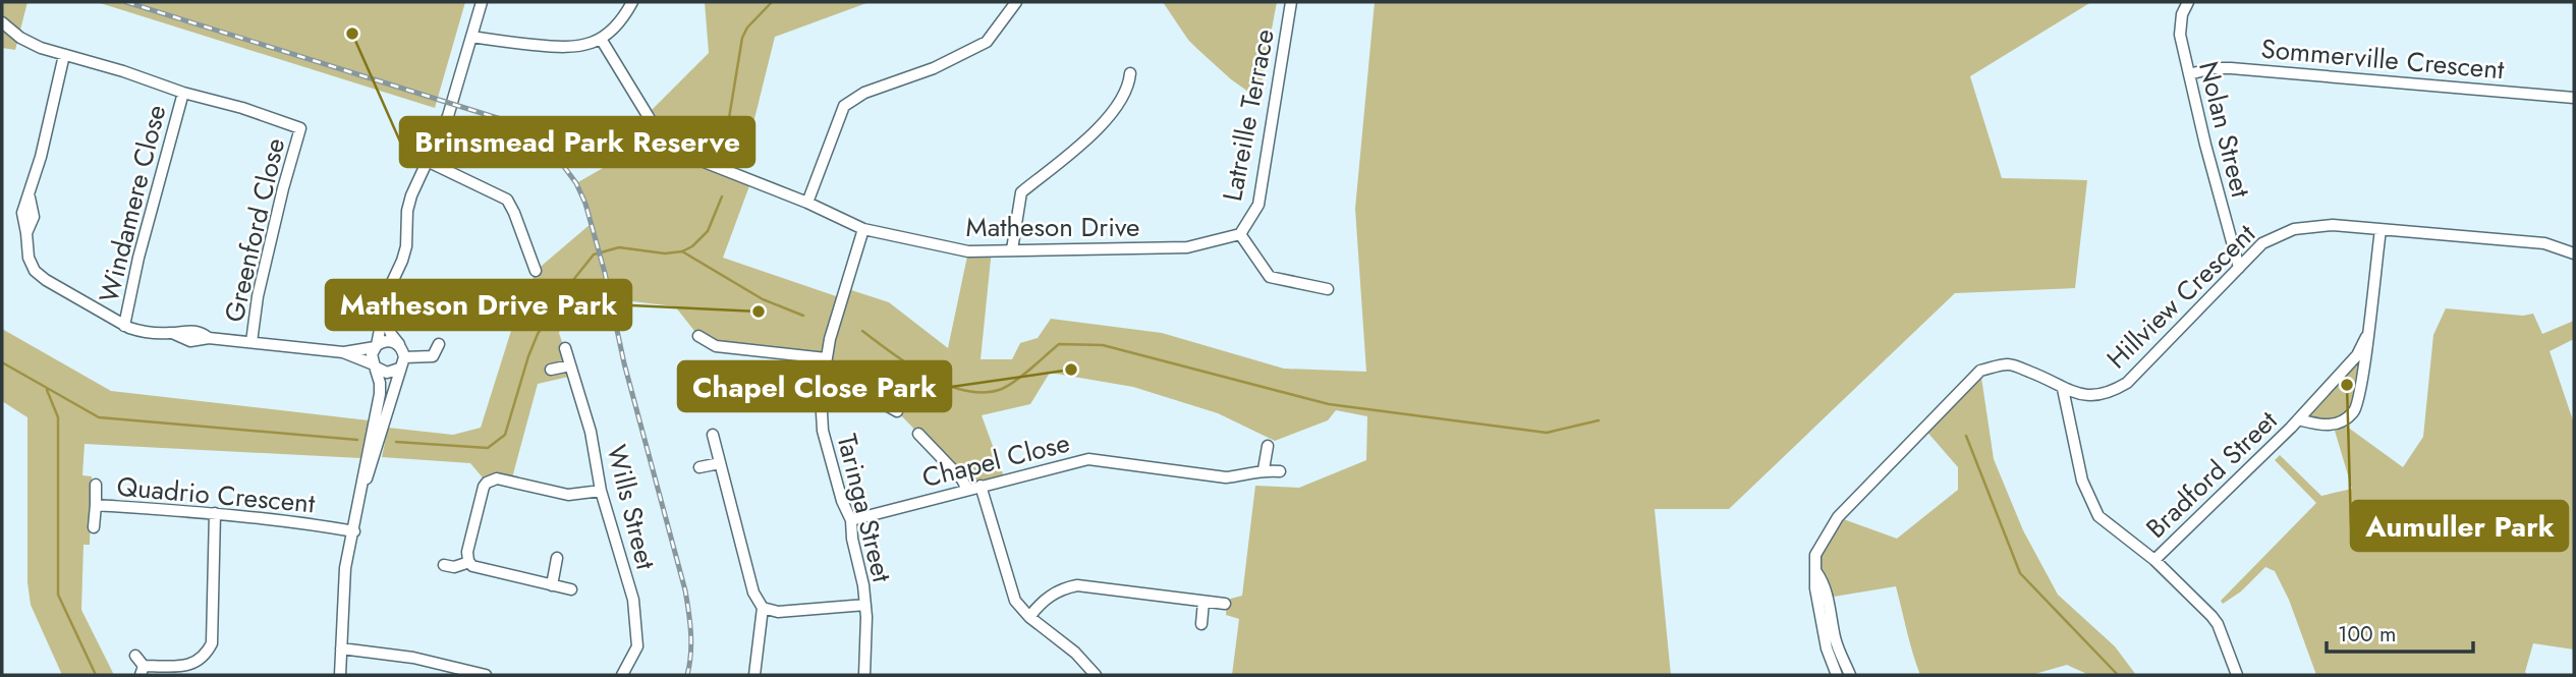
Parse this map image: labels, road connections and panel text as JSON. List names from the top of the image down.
{
  "streets": {
    "street": [
      "Sommerville Crescent",
      "Latreille Terrace",
      "Nolan Street",
      "Windamere Close",
      "Matheson Drive",
      "Greenford Close",
      "Hillview Crescent",
      "Chapel Close",
      "Bradford Street",
      "Quadrio Crescent",
      "Wills Street",
      "Taringa Street"
    ]
  },
  "crossings": [
    ["Sommerville Crescent", "Nolan Street"],
    ["Latreille Terrace", "Matheson Drive"],
    ["Nolan Street", "Hillview Crescent"],
    ["Windamere Close", "Greenford Close"],
    ["Matheson Drive", "Taringa Street"],
    ["Hillview Crescent", "Bradford Street"],
    ["Chapel Close", "Taringa Street"]
  ],
  "places": [
    "Brinsmead Park Reserve",
    "Matheson Drive Park",
    "Chapel Close Park",
    "Aumuller Park"
  ],
  "scale_bar": "100 m"
}
